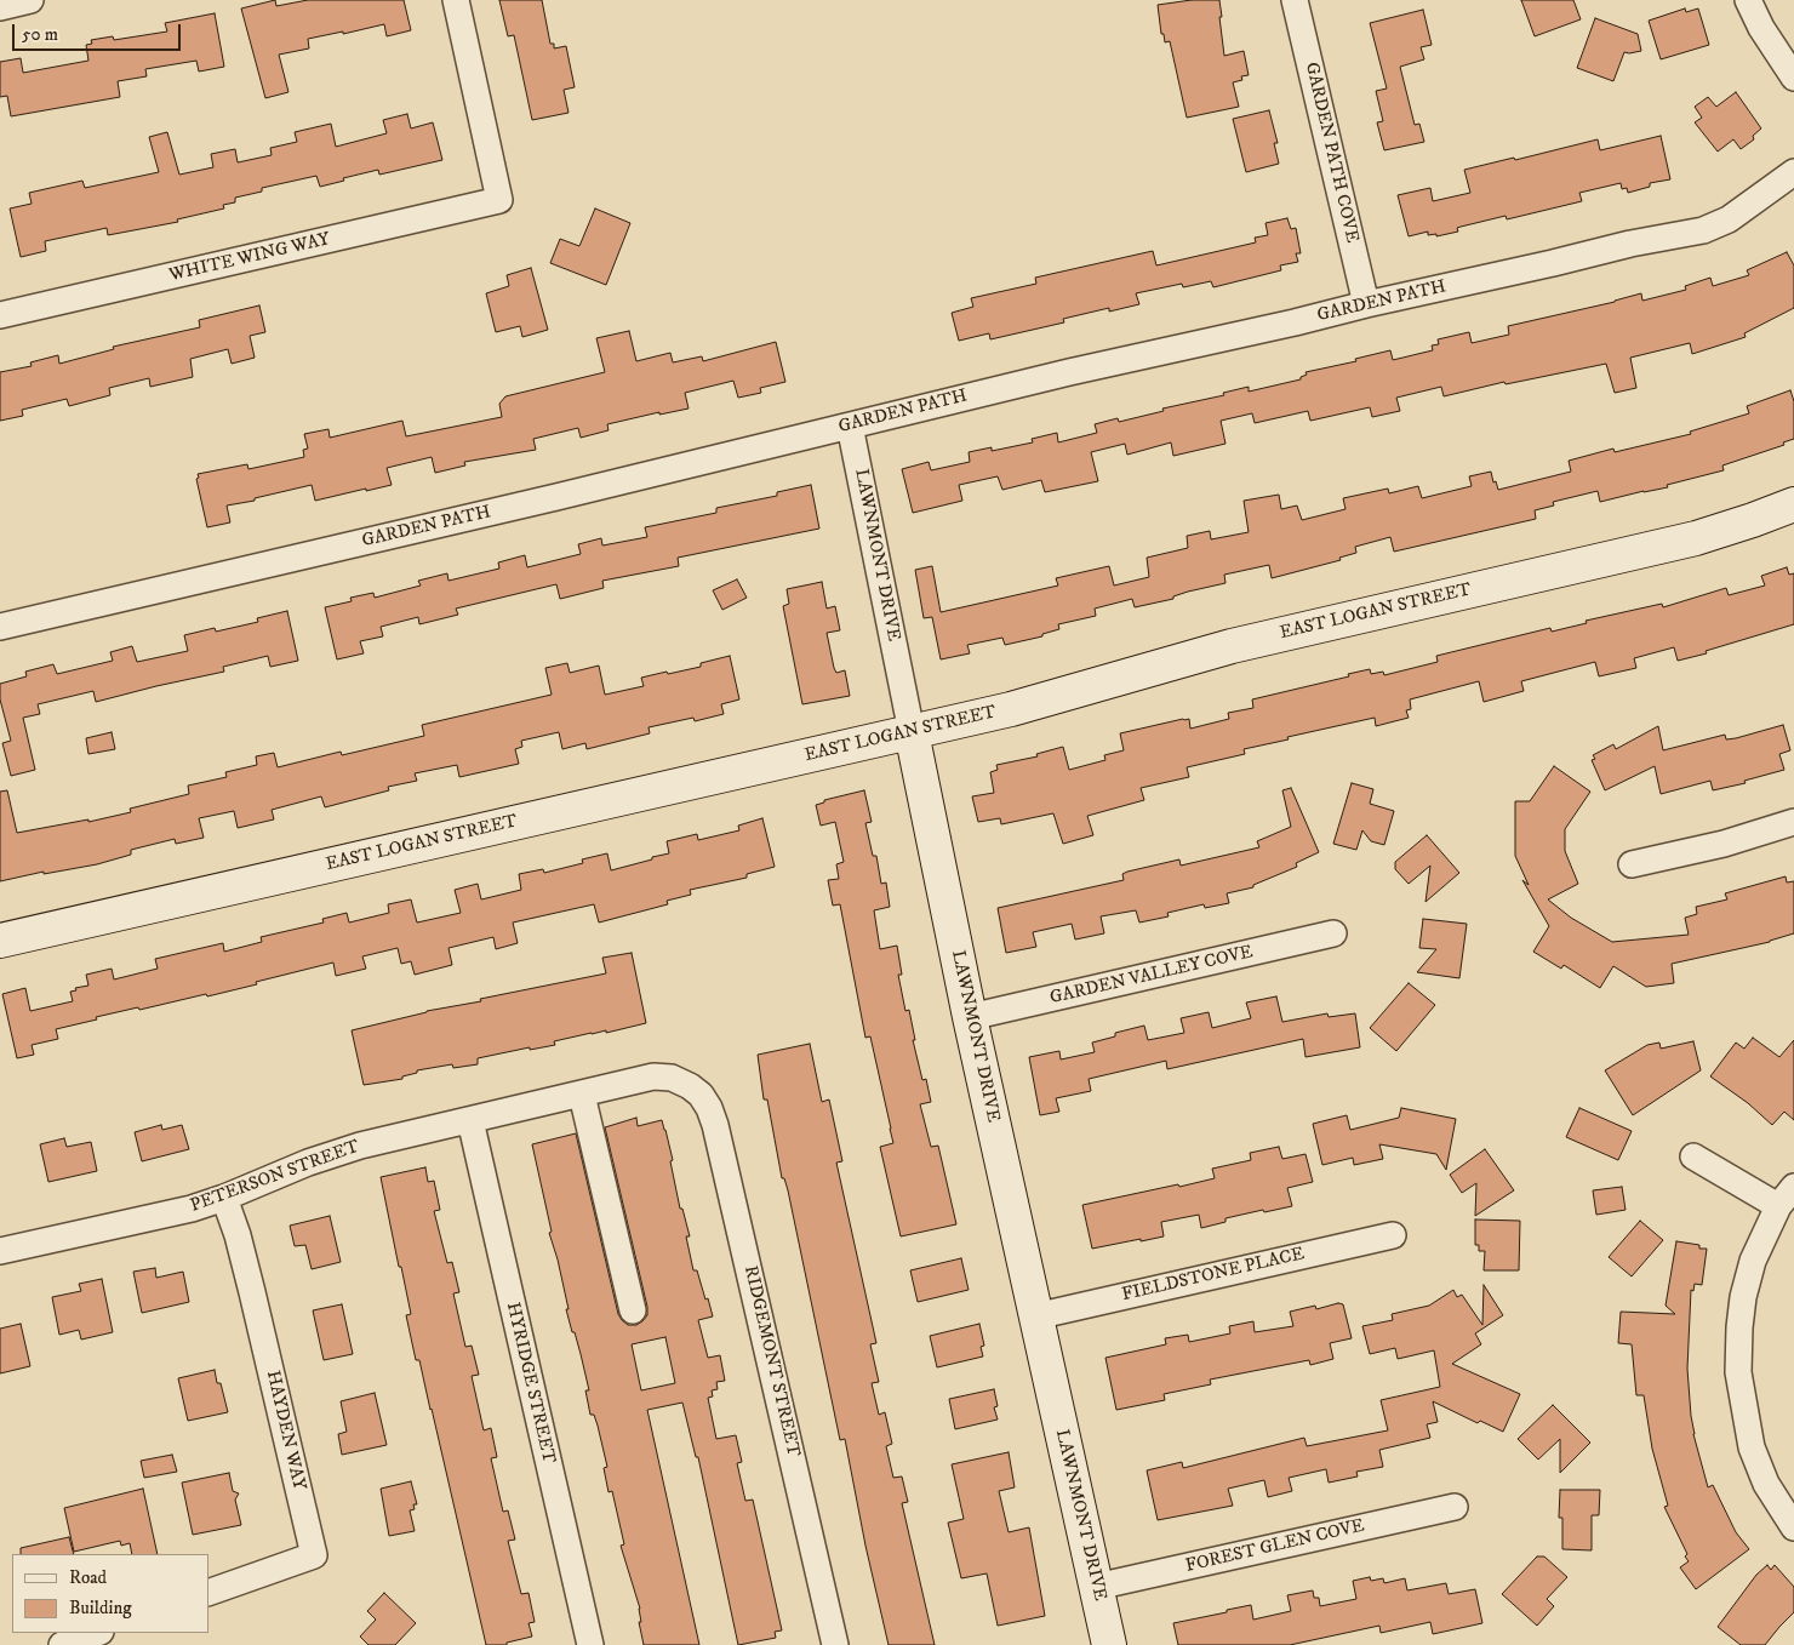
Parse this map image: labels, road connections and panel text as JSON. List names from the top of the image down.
{
  "streets": {
    "street": [
      "GARDEN PATH COVE",
      "WHITE WING WAY",
      "GARDEN PATH",
      "LAWNMONT DRIVE",
      "EAST LOGAN STREET",
      "GARDEN VALLEY COVE",
      "PETERSON STREET",
      "FIELDSTONE PLACE",
      "RIDGEMONT STREET",
      "HYRIDGE STREET",
      "HAYDEN WAY",
      "FOREST GLEN COVE"
    ]
  },
  "crossings": [
    ["GARDEN PATH COVE", "GARDEN PATH"],
    ["GARDEN PATH", "LAWNMONT DRIVE"],
    ["LAWNMONT DRIVE", "EAST LOGAN STREET"],
    ["LAWNMONT DRIVE", "GARDEN VALLEY COVE"],
    ["LAWNMONT DRIVE", "FIELDSTONE PLACE"],
    ["LAWNMONT DRIVE", "FOREST GLEN COVE"],
    ["PETERSON STREET", "RIDGEMONT STREET"],
    ["PETERSON STREET", "HYRIDGE STREET"],
    ["PETERSON STREET", "HAYDEN WAY"]
  ],
  "legend": ["Road", "Building"],
  "scale_bar": "50 m"
}
